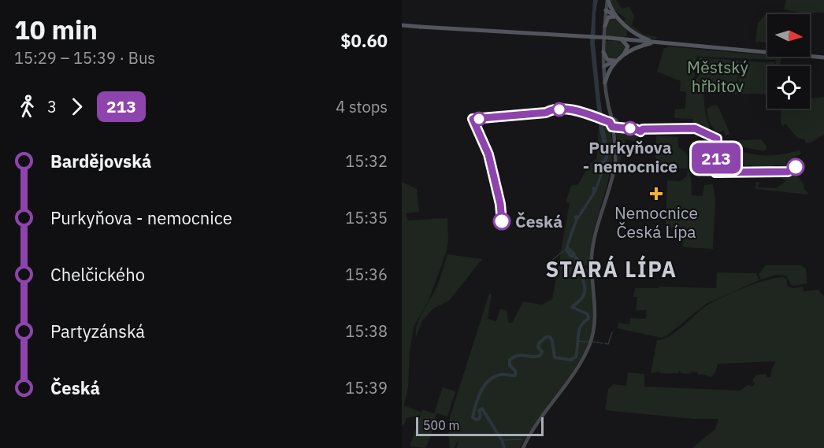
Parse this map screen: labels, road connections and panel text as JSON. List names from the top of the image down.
{
  "districts": ["STARÁ LÍPA"],
  "parks": ["Městský hřbitov"],
  "places": {
    "other": ["Purkyňova - nemocnice", "Česká"],
    "health": ["Nemocnice Česká Lípa"]
  },
  "lines": ["bus line 213"],
  "scale_bar": "500 m",
  "north": "right",
  "page": {
    "heading": ["10 min", "15:29 – 15:39 · Bus", "$0.60"],
    "on_map": "213",
    "legs": ["3", "213", "4 stops"],
    "list": [
      {
        "name": "Bardějovská",
        "value": "15:32"
      },
      {
        "name": "Purkyňova - nemocnice",
        "value": "15:35"
      },
      {
        "name": "Chelčického",
        "value": "15:36"
      },
      {
        "name": "Partyzánská",
        "value": "15:38"
      },
      {
        "name": "Česká",
        "value": "15:39"
      }
    ],
    "scale": "500 m"
  }
}
